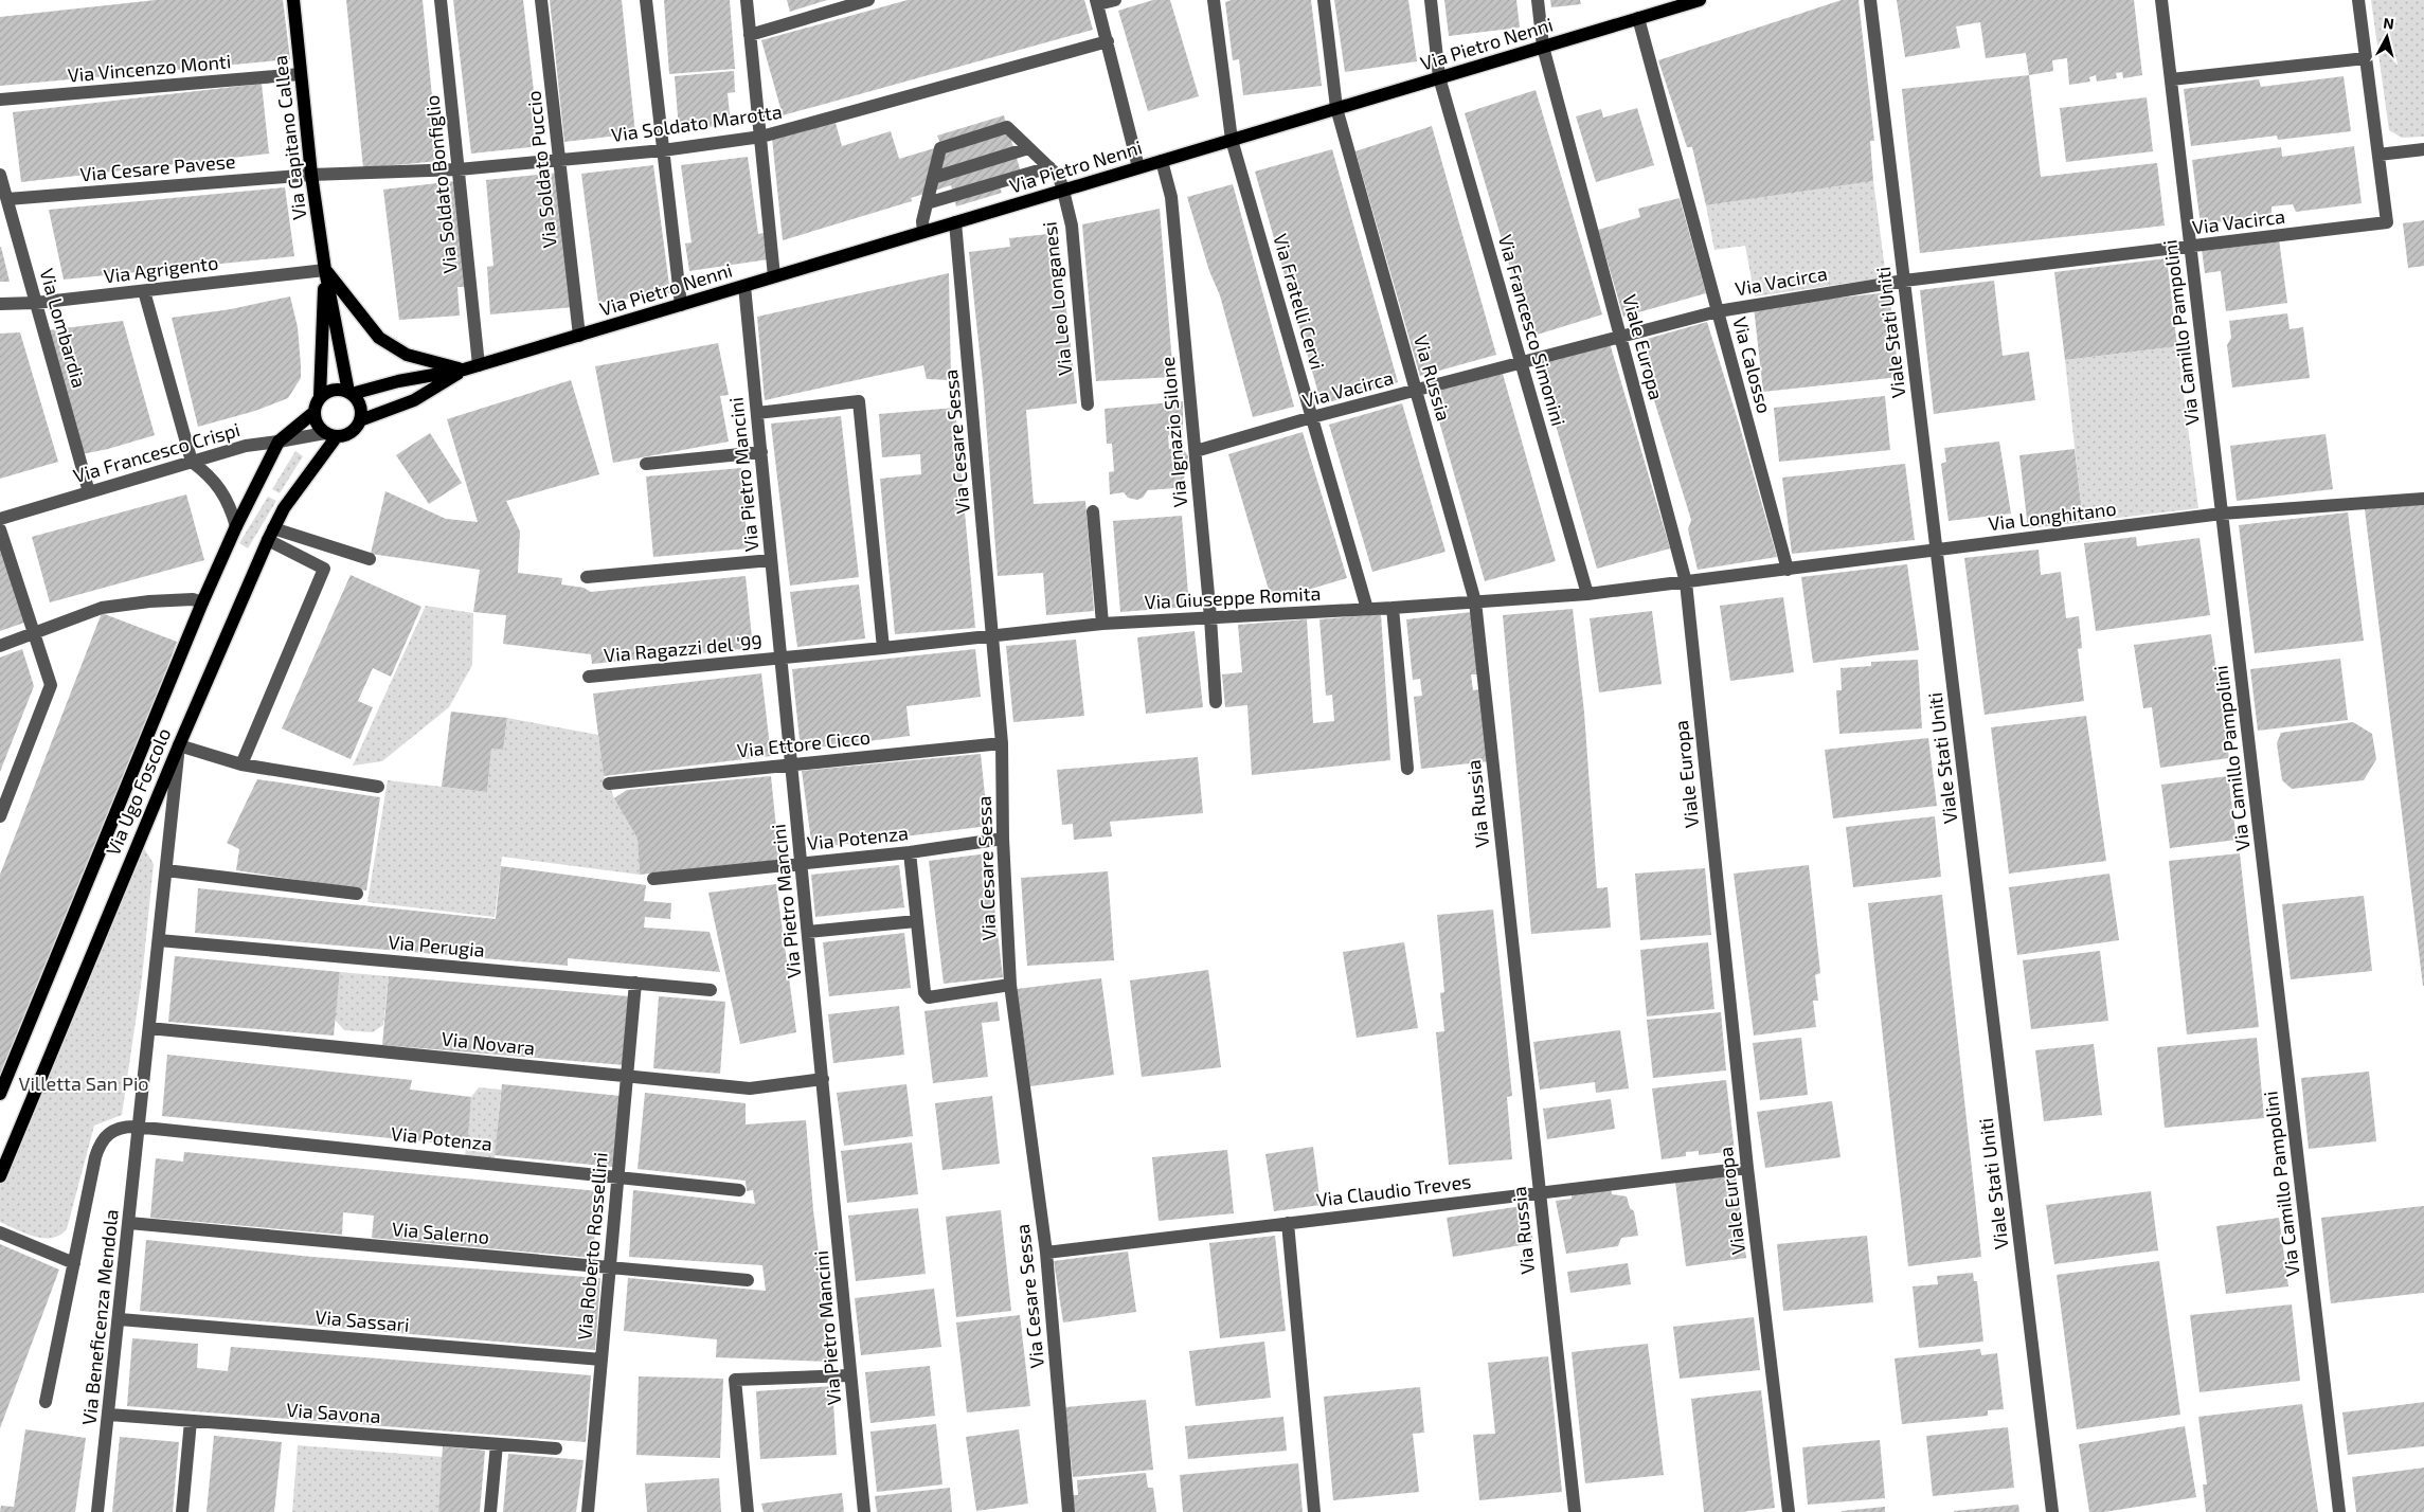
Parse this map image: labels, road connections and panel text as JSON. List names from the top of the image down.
{
  "streets": {
    "main road": ["Via Pietro Nenni", "Via Capitano Callea", "Via Ugo Foscolo"],
    "street": [
      "Via Vincenzo Monti",
      "Via Soldato Marotta",
      "Via Cesare Pavese",
      "Via Soldato Puccio",
      "Via Soldato Bonfiglio",
      "Via Vacirca",
      "Via Agrigento",
      "Via Leo Longanesi",
      "Via Fratelli Cervi",
      "Via Lombardia",
      "Via Francesco Simonini",
      "Viale Stati Uniti",
      "Via Camillo Pampolini",
      "Viale Europa",
      "Via Calosso",
      "Via Russia",
      "Via Ignazio Silone",
      "Via Cesare Sessa",
      "Via Francesco Crispi",
      "Via Pietro Mancini",
      "Via Longhitano",
      "Via Giuseppe Romita",
      "Via Ragazzi del '99",
      "Via Ettore Cicco",
      "Via Potenza",
      "Via Perugia",
      "Via Novara",
      "Via Claudio Treves",
      "Via Salerno",
      "Via Roberto Rossellini",
      "Via Beneficenza Mendola",
      "Via Sassari",
      "Via Savona"
    ]
  },
  "crossings": [
    ["Via Pietro Nenni", "Via Capitano Callea"],
    ["Via Pietro Nenni", "Via Soldato Puccio"],
    ["Via Pietro Nenni", "Via Soldato Bonfiglio"],
    ["Via Pietro Nenni", "Via Leo Longanesi"],
    ["Via Pietro Nenni", "Via Fratelli Cervi"],
    ["Via Pietro Nenni", "Via Francesco Simonini"],
    ["Via Pietro Nenni", "Viale Europa"],
    ["Via Pietro Nenni", "Via Calosso"],
    ["Via Pietro Nenni", "Via Russia"],
    ["Via Pietro Nenni", "Via Ignazio Silone"],
    ["Via Pietro Nenni", "Via Cesare Sessa"],
    ["Via Pietro Nenni", "Via Francesco Crispi"],
    ["Via Pietro Nenni", "Via Pietro Mancini"],
    ["Via Pietro Nenni", "Via Ugo Foscolo"],
    ["Via Vincenzo Monti", "Via Capitano Callea"],
    ["Via Soldato Marotta", "Via Capitano Callea"],
    ["Via Soldato Marotta", "Via Cesare Pavese"],
    ["Via Soldato Marotta", "Via Soldato Puccio"],
    ["Via Soldato Marotta", "Via Soldato Bonfiglio"],
    ["Via Capitano Callea", "Via Cesare Pavese"],
    ["Via Capitano Callea", "Via Agrigento"],
    ["Via Capitano Callea", "Via Francesco Crispi"],
    ["Via Capitano Callea", "Via Ugo Foscolo"],
    ["Via Cesare Pavese", "Via Lombardia"],
    ["Via Vacirca", "Via Fratelli Cervi"],
    ["Via Vacirca", "Via Francesco Simonini"],
    ["Via Vacirca", "Viale Stati Uniti"],
    ["Via Vacirca", "Via Camillo Pampolini"],
    ["Via Vacirca", "Viale Europa"],
    ["Via Vacirca", "Via Calosso"],
    ["Via Vacirca", "Via Russia"],
    ["Via Vacirca", "Via Ignazio Silone"],
    ["Via Agrigento", "Via Lombardia"],
    ["Via Fratelli Cervi", "Via Giuseppe Romita"],
    ["Via Lombardia", "Via Francesco Crispi"],
    ["Via Francesco Simonini", "Via Giuseppe Romita"],
    ["Viale Stati Uniti", "Via Longhitano"],
    ["Via Camillo Pampolini", "Via Longhitano"],
    ["Viale Europa", "Via Longhitano"],
    ["Viale Europa", "Via Giuseppe Romita"],
    ["Viale Europa", "Via Claudio Treves"],
    ["Via Calosso", "Via Longhitano"],
    ["Via Russia", "Via Giuseppe Romita"],
    ["Via Russia", "Via Claudio Treves"],
    ["Via Ignazio Silone", "Via Giuseppe Romita"],
    ["Via Cesare Sessa", "Via Giuseppe Romita"],
    ["Via Cesare Sessa", "Via Ettore Cicco"],
    ["Via Cesare Sessa", "Via Potenza"],
    ["Via Cesare Sessa", "Via Claudio Treves"],
    ["Via Francesco Crispi", "Via Ugo Foscolo"],
    ["Via Pietro Mancini", "Via Giuseppe Romita"],
    ["Via Pietro Mancini", "Via Ragazzi del '99"],
    ["Via Pietro Mancini", "Via Ettore Cicco"],
    ["Via Pietro Mancini", "Via Potenza"],
    ["Via Pietro Mancini", "Via Novara"],
    ["Via Longhitano", "Via Giuseppe Romita"],
    ["Via Giuseppe Romita", "Via Ragazzi del '99"],
    ["Via Ugo Foscolo", "Via Beneficenza Mendola"],
    ["Via Potenza", "Via Roberto Rossellini"],
    ["Via Potenza", "Via Beneficenza Mendola"],
    ["Via Perugia", "Via Roberto Rossellini"],
    ["Via Perugia", "Via Beneficenza Mendola"],
    ["Via Novara", "Via Roberto Rossellini"],
    ["Via Novara", "Via Beneficenza Mendola"],
    ["Via Salerno", "Via Roberto Rossellini"],
    ["Via Salerno", "Via Beneficenza Mendola"],
    ["Via Roberto Rossellini", "Via Sassari"],
    ["Via Beneficenza Mendola", "Via Sassari"],
    ["Via Beneficenza Mendola", "Via Savona"]
  ],
  "parks": ["Villetta San Pio"],
  "north": "top"
}
